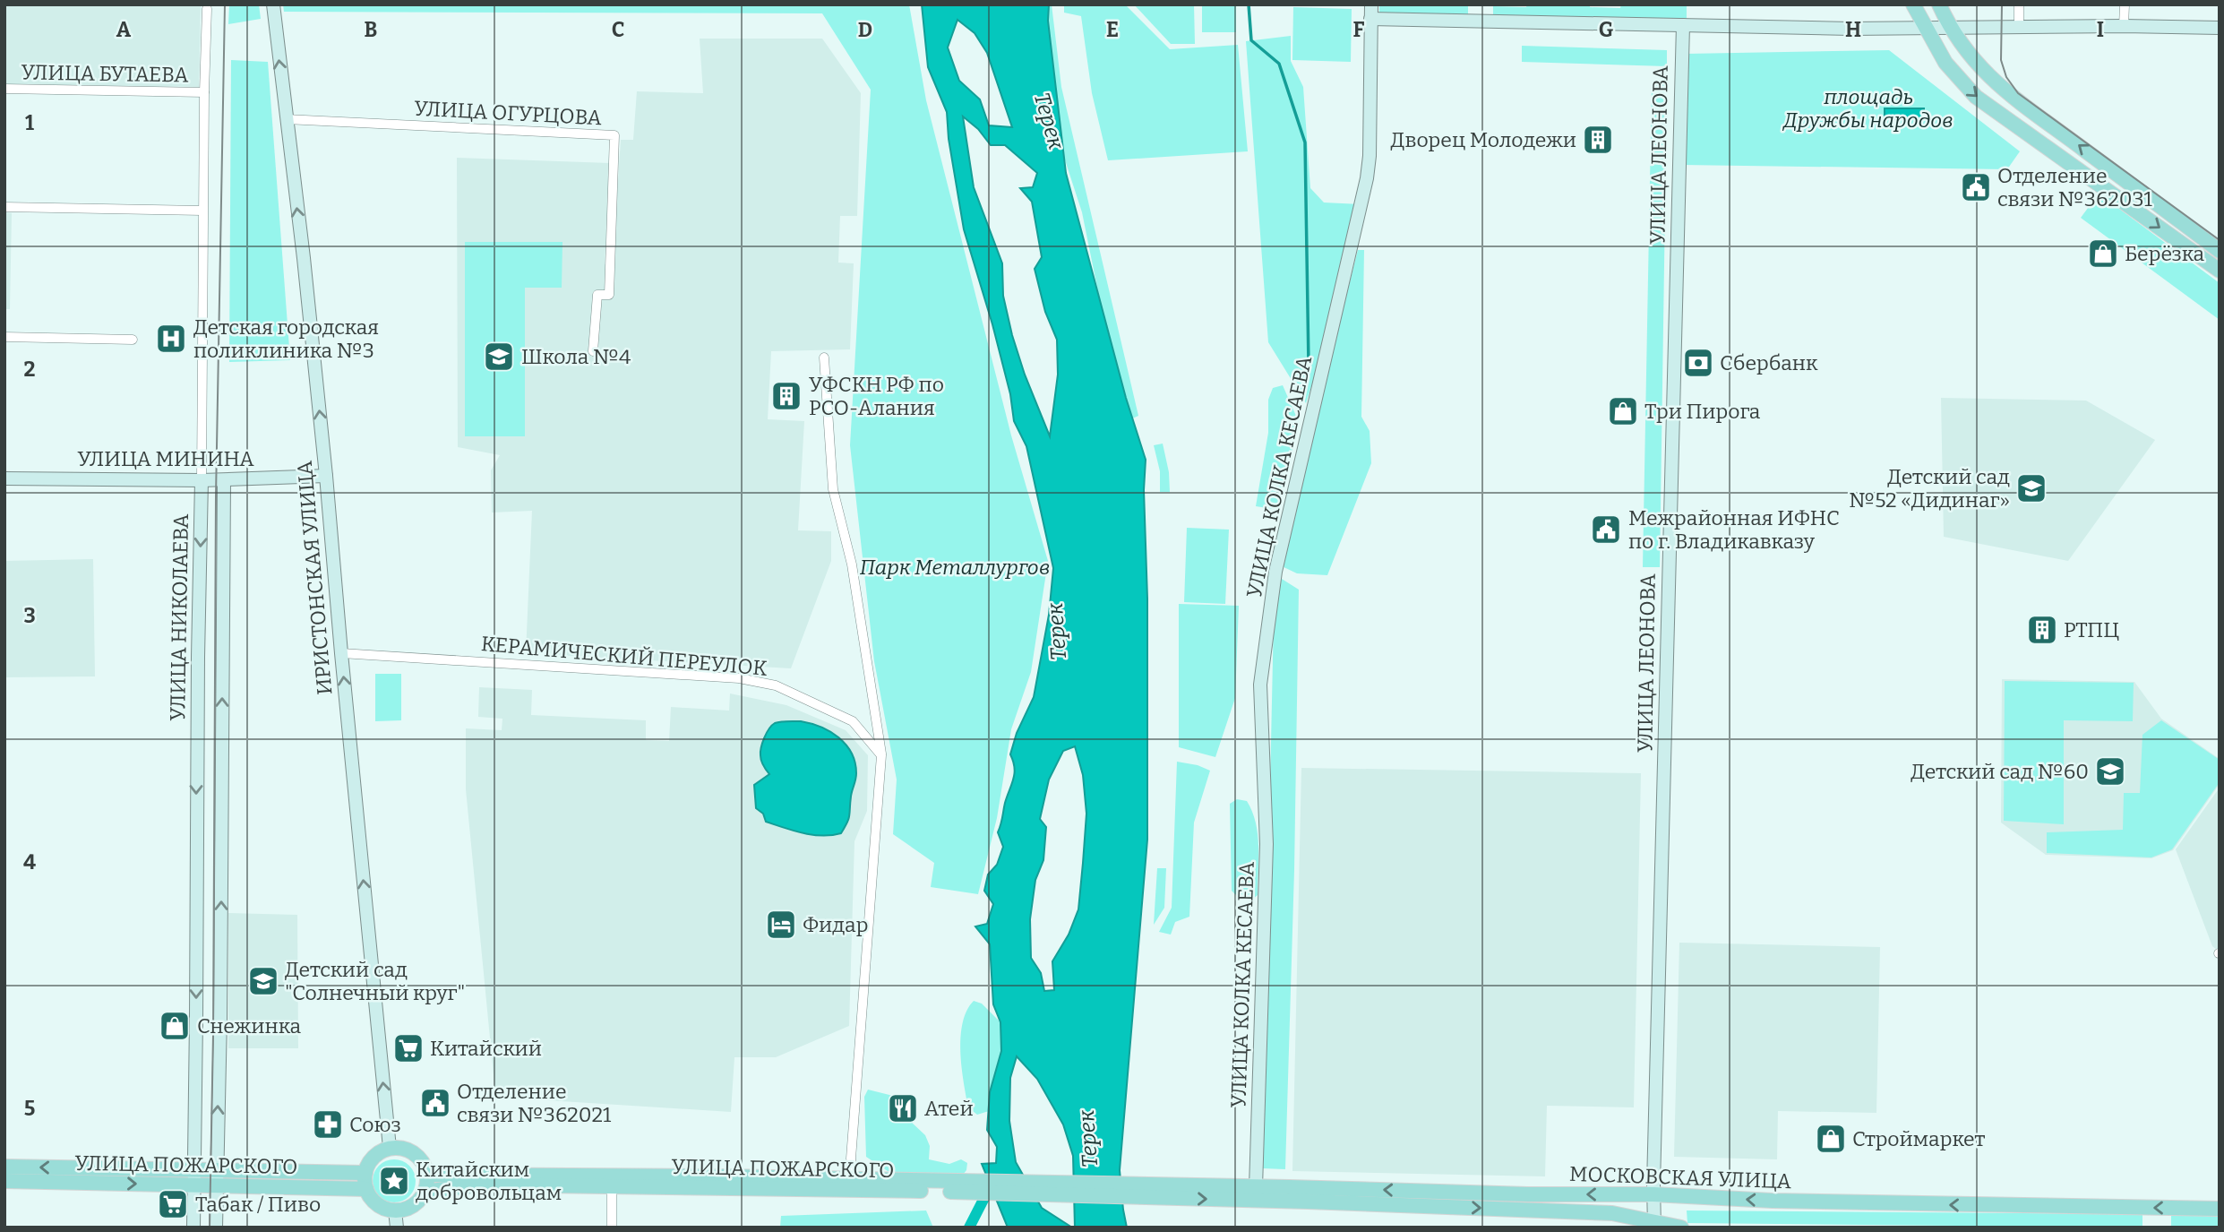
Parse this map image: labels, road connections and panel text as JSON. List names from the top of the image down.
{
  "streets": {
    "main road": ["УЛИЦА ПОЖАРСКОГО", "МОСКОВСКАЯ УЛИЦА"],
    "street": [
      "УЛИЦА БУТАЕВА",
      "УЛИЦА ОГУРЦОВА",
      "УЛИЦА ЛЕОНОВА",
      "УЛИЦА МИНИНА",
      "УЛИЦА КОЛКА КЕСАЕВА",
      "ИРИСТОНСКАЯ УЛИЦА",
      "УЛИЦА НИКОЛАЕВА",
      "КЕРАМИЧЕСКИЙ ПЕРЕУЛОК"
    ]
  },
  "crossings": [
    ["УЛИЦА БУТАЕВА", "УЛИЦА НИКОЛАЕВА"],
    ["УЛИЦА ОГУРЦОВА", "ИРИСТОНСКАЯ УЛИЦА"],
    ["УЛИЦА ЛЕОНОВА", "МОСКОВСКАЯ УЛИЦА"],
    ["УЛИЦА МИНИНА", "ИРИСТОНСКАЯ УЛИЦА"],
    ["УЛИЦА МИНИНА", "УЛИЦА НИКОЛАЕВА"],
    ["УЛИЦА КОЛКА КЕСАЕВА", "МОСКОВСКАЯ УЛИЦА"],
    ["ИРИСТОНСКАЯ УЛИЦА", "КЕРАМИЧЕСКИЙ ПЕРЕУЛОК"],
    ["ИРИСТОНСКАЯ УЛИЦА", "УЛИЦА ПОЖАРСКОГО"],
    ["УЛИЦА НИКОЛАЕВА", "УЛИЦА ПОЖАРСКОГО"],
    ["УЛИЦА ПОЖАРСКОГО", "МОСКОВСКАЯ УЛИЦА"]
  ],
  "one_way": ["ИРИСТОНСКАЯ УЛИЦА"],
  "water": ["Терек"],
  "parks": ["площадь Дружбы народов", "Парк Металлургов"],
  "places": {
    "building": ["Дворец Молодежи", "УФСКН РФ по РСО-Алания", "РТПЦ"],
    "public building": ["Отделение связи №362031", "Межрайонная ИФНС по г. Владикавказу", "Отделение связи №362021"],
    "shop": [
      "Берёзка",
      "Три Пирога",
      "Снежинка",
      "Строймаркет"
    ],
    "hospital": ["Детская городская поликлиника №3"],
    "school or university": [
      "Школа №4",
      "Детский сад №52 «Дидинаг»",
      "Детский сад №60",
      "Детский сад \"Солнечный круг\""
    ],
    "bank": ["Сбербанк"],
    "hotel": ["Фидар"],
    "supermarket": ["Китайский", "Табак / Пиво"],
    "restaurant": ["Атей"],
    "pharmacy": ["Союз"],
    "place": ["Китайским добровольцам"]
  },
  "grid": {
    "columns": [
      "A",
      "B",
      "C",
      "D",
      "E",
      "F",
      "G",
      "H",
      "I"
    ],
    "rows": [
      "1",
      "2",
      "3",
      "4",
      "5"
    ]
  }
}
